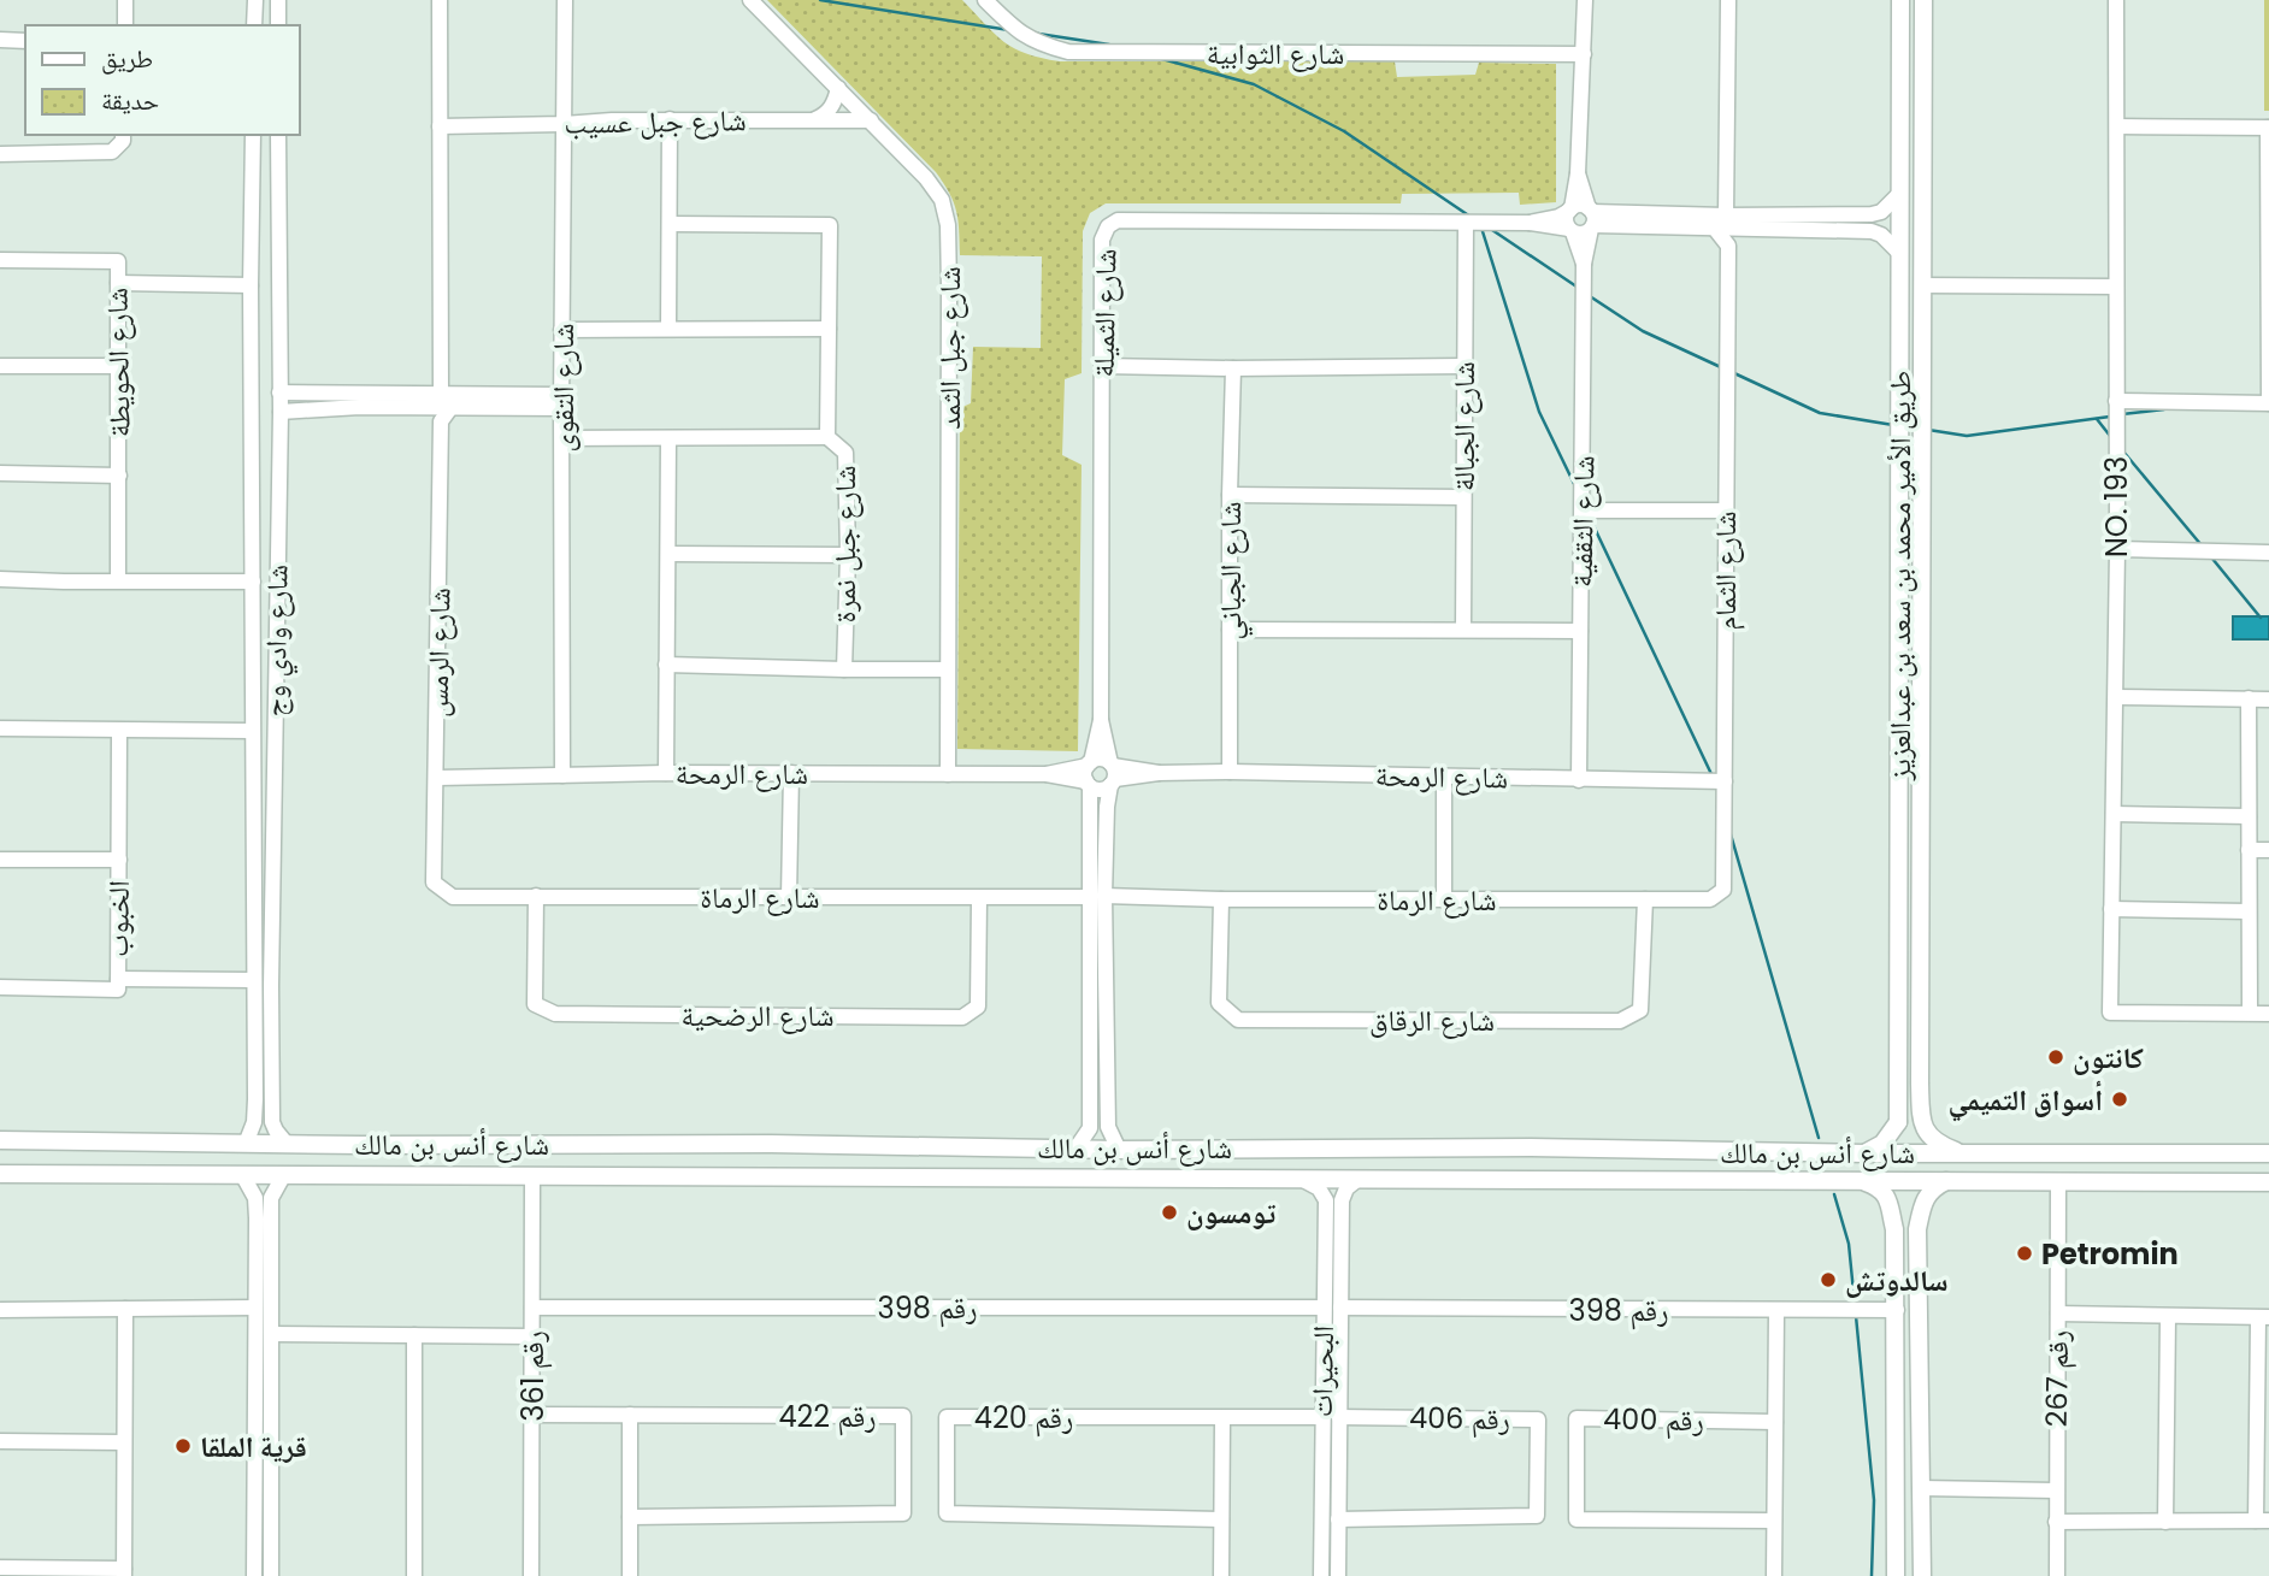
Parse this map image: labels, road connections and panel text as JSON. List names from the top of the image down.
{
  "streets": {
    "main road": ["طريق الأمير محمد بن سعد بن عبدالعزيز", "شارع أنس بن مالك"],
    "street": [
      "شارع الثوابية",
      "شارع جبل عسيب",
      "شارع الثميلة",
      "شارع جبل الثمد",
      "شارع الحويطة",
      "شارع التقوى",
      "شارع الجبالة",
      "NO. 193",
      "شارع الثقفية",
      "شارع جبل نمرة",
      "شارع الجباني",
      "شارع الثمام",
      "شارع وادي وج",
      "شارع الرمس",
      "شارع الرمحة",
      "شارع الرماة",
      "الخبوب",
      "شارع الرضحية",
      "شارع الرقاق",
      "رقم 398",
      "البحيرات",
      "رقم 361",
      "رقم 267",
      "رقم 422",
      "رقم 420",
      "رقم 406",
      "رقم 400"
    ]
  },
  "crossings": [
    ["شارع جبل عسيب", "شارع جبل الثمد"],
    ["شارع جبل عسيب", "شارع التقوى"],
    ["شارع الثميلة", "شارع الجبالة"],
    ["شارع جبل الثمد", "شارع الرمحة"],
    ["شارع التقوى", "شارع الرمحة"],
    ["شارع الثقفية", "شارع الرمحة"],
    ["شارع الجباني", "شارع الرمحة"],
    ["شارع الثمام", "شارع الرمحة"],
    ["شارع الثمام", "شارع الرماة"],
    ["شارع وادي وج", "شارع أنس بن مالك"],
    ["شارع الرمس", "شارع الرمحة"],
    ["شارع الرمس", "شارع الرماة"],
    ["شارع الرماة", "شارع الرضحية"],
    ["شارع الرماة", "شارع الرقاق"],
    ["شارع أنس بن مالك", "البحيرات"],
    ["شارع أنس بن مالك", "رقم 361"],
    ["شارع أنس بن مالك", "رقم 267"],
    ["رقم 398", "البحيرات"],
    ["رقم 398", "رقم 361"],
    ["البحيرات", "رقم 420"],
    ["البحيرات", "رقم 406"],
    ["رقم 361", "رقم 422"]
  ],
  "places": [
    "كانتون",
    "أسواق التميمي",
    "تومسون",
    "Petromin",
    "سالدوتش",
    "قرية الملقا"
  ],
  "legend": ["طريق", "حديقة"]
}
